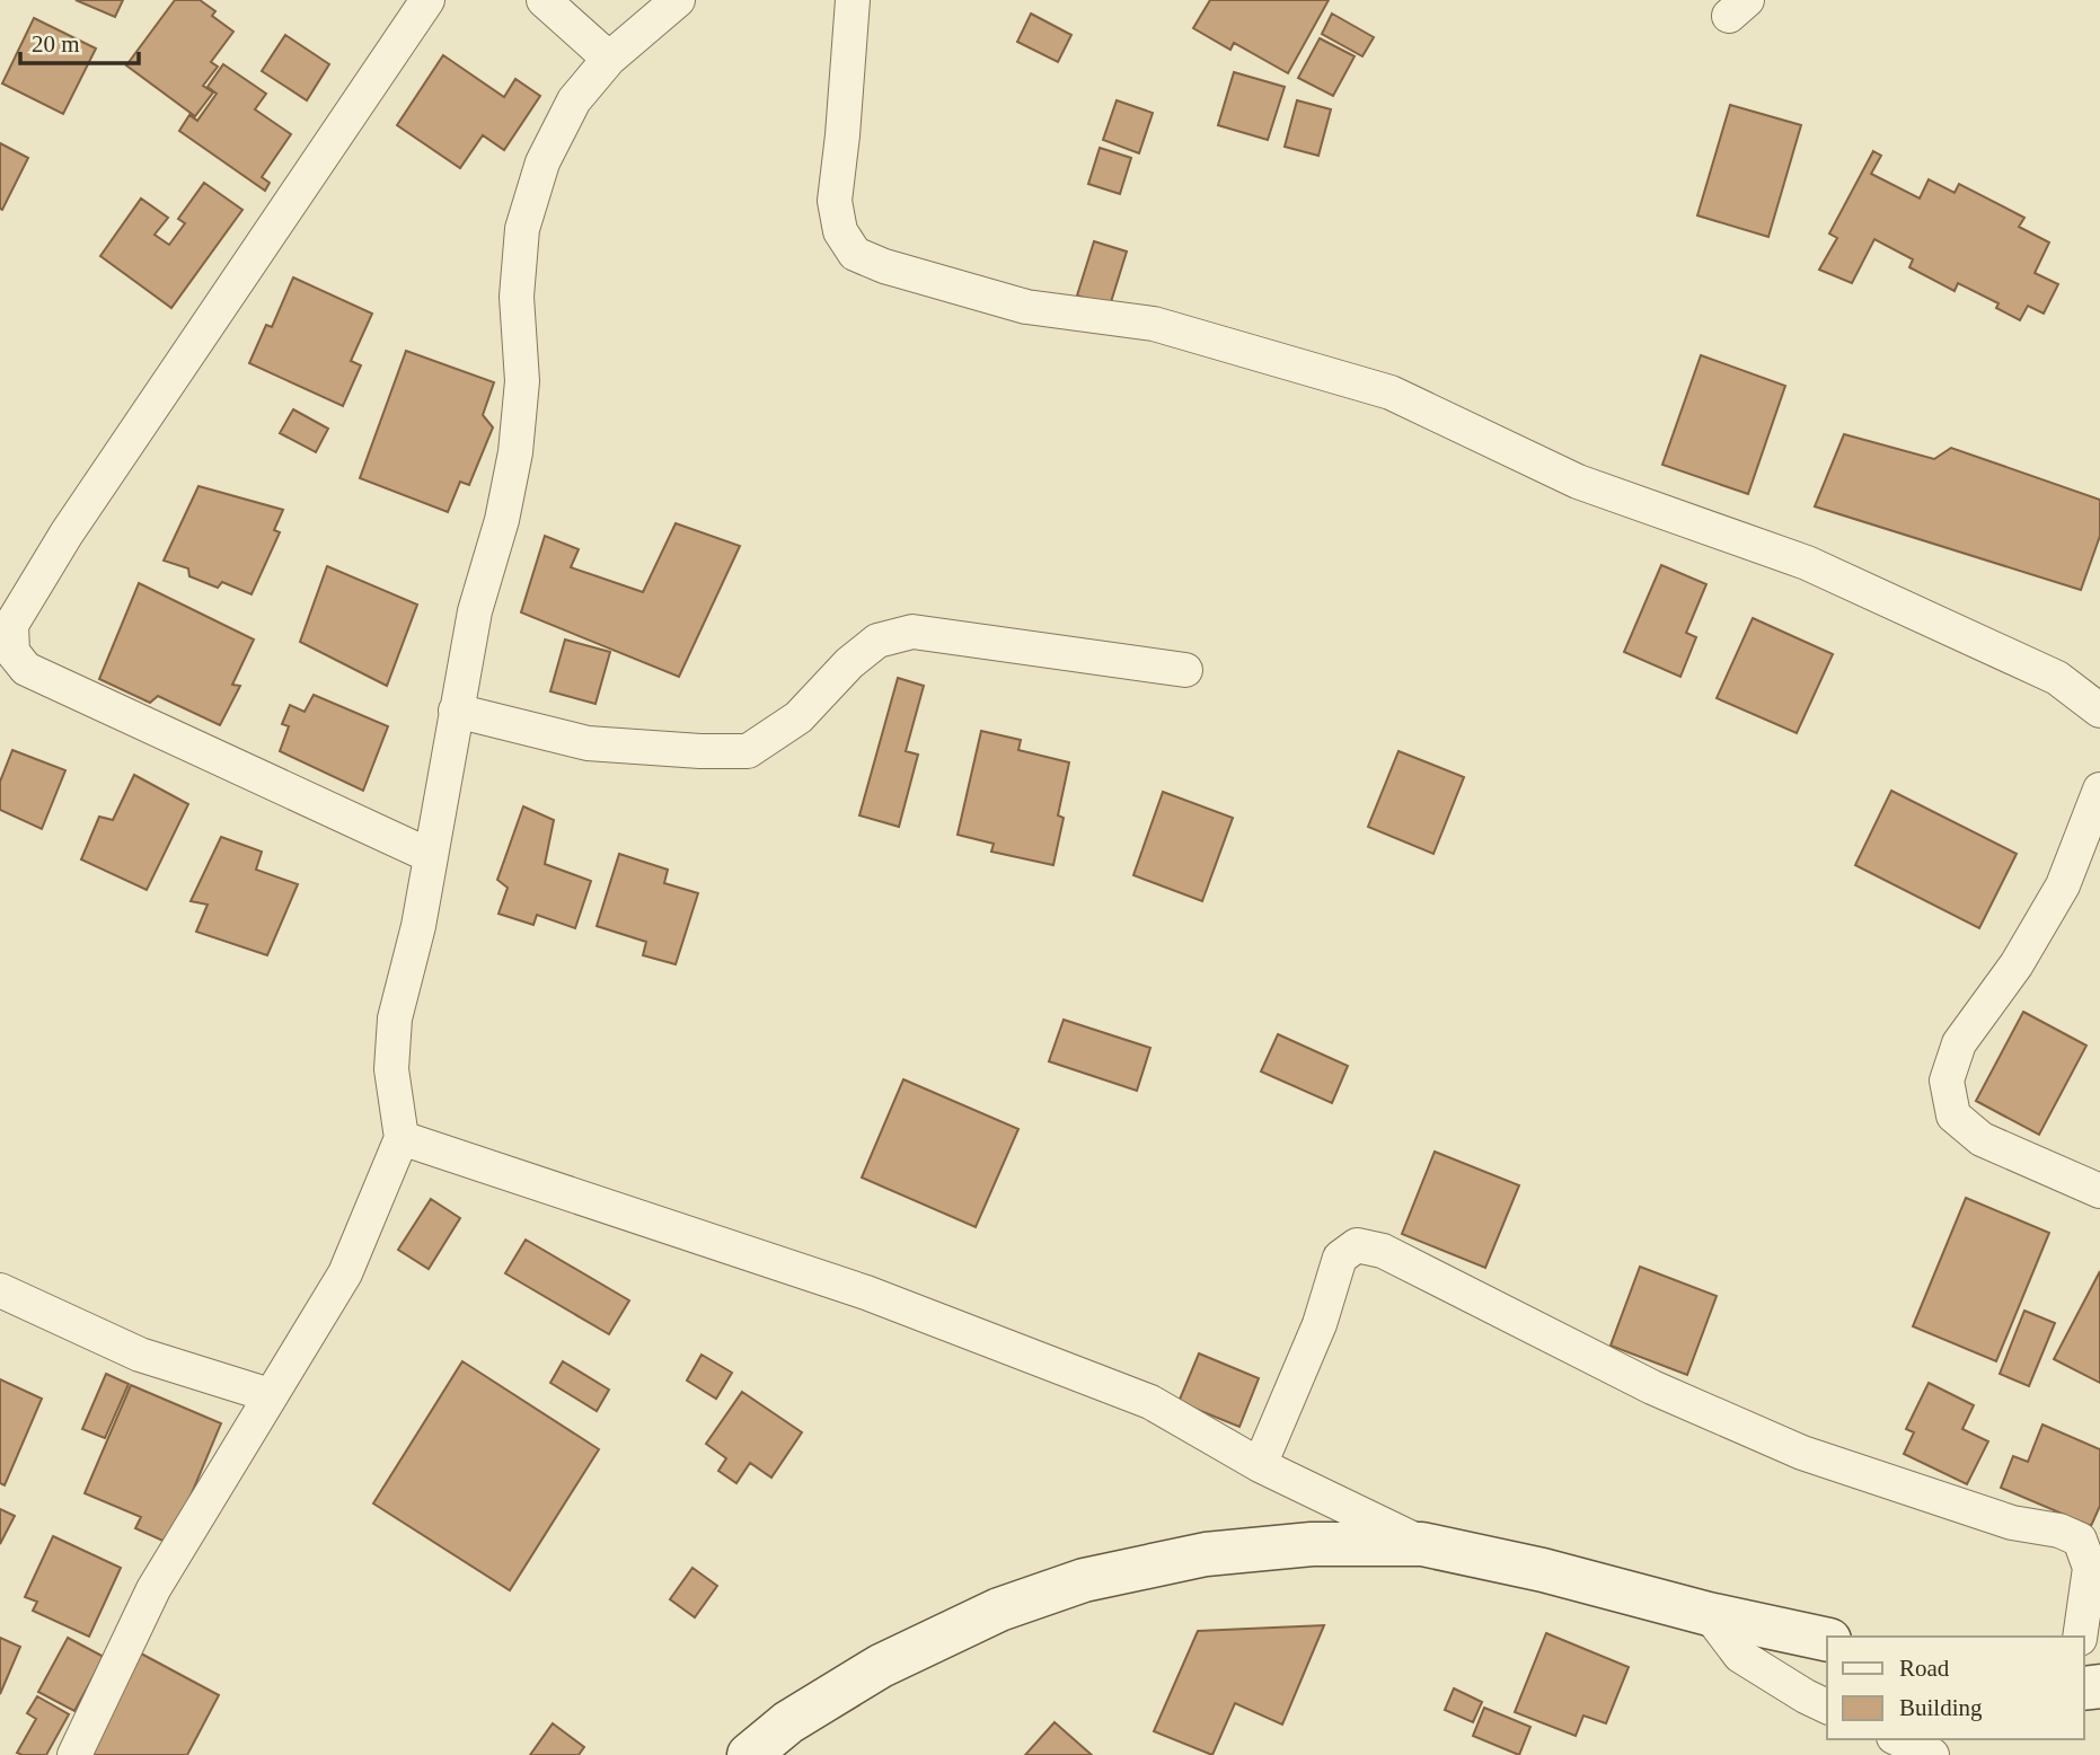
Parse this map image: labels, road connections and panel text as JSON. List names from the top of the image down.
{
  "legend": ["Road", "Building"],
  "scale_bar": "20 m"
}
